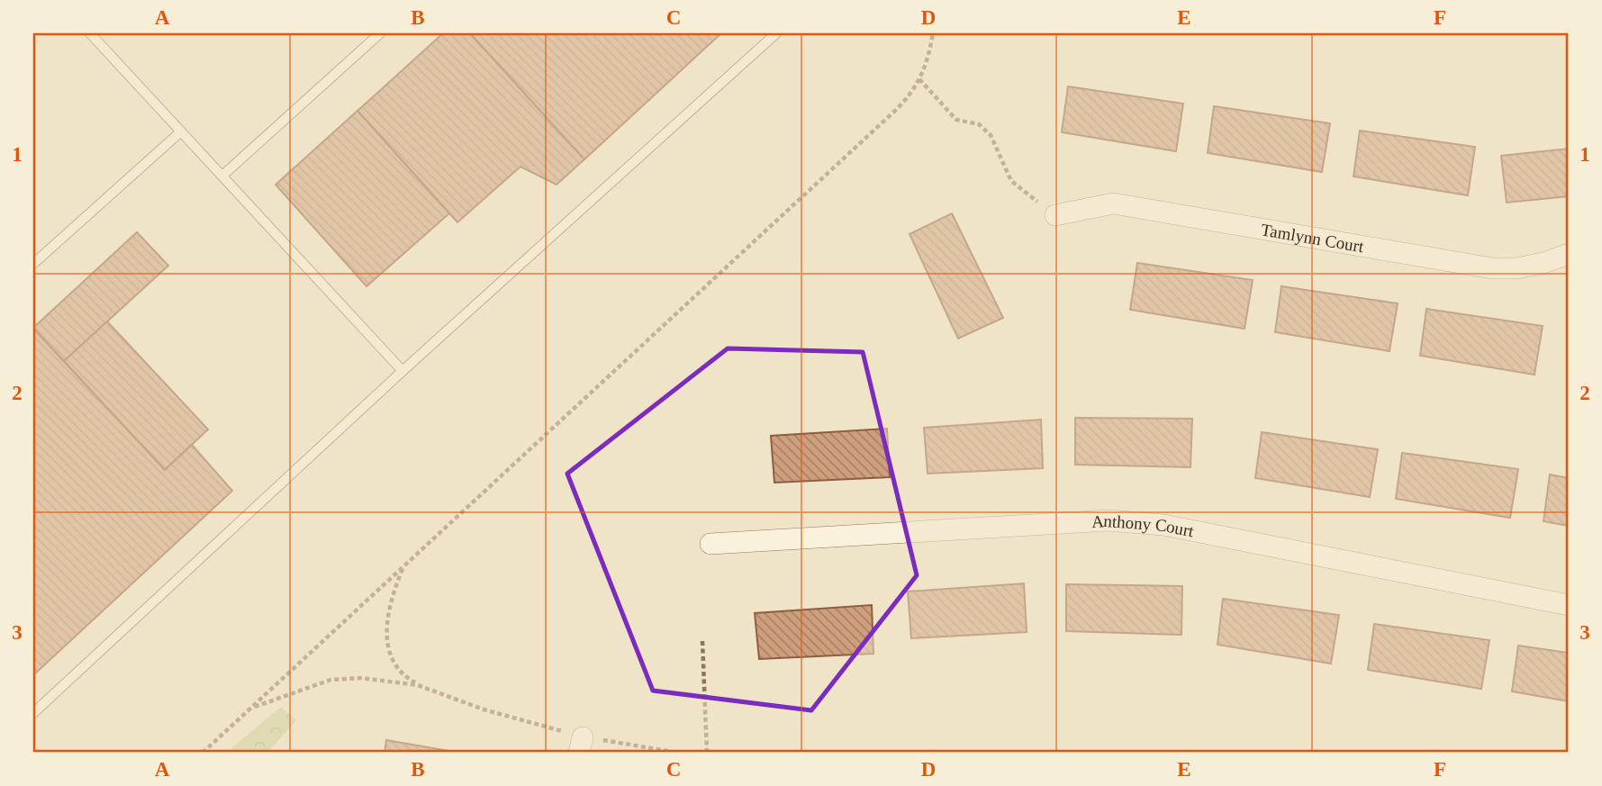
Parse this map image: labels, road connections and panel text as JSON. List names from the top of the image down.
{
  "streets": {
    "street": ["Tamlynn Court", "Anthony Court"]
  },
  "grid": {
    "columns": [
      "A",
      "B",
      "C",
      "D",
      "E",
      "F"
    ],
    "rows": ["1", "2", "3"]
  }
}
